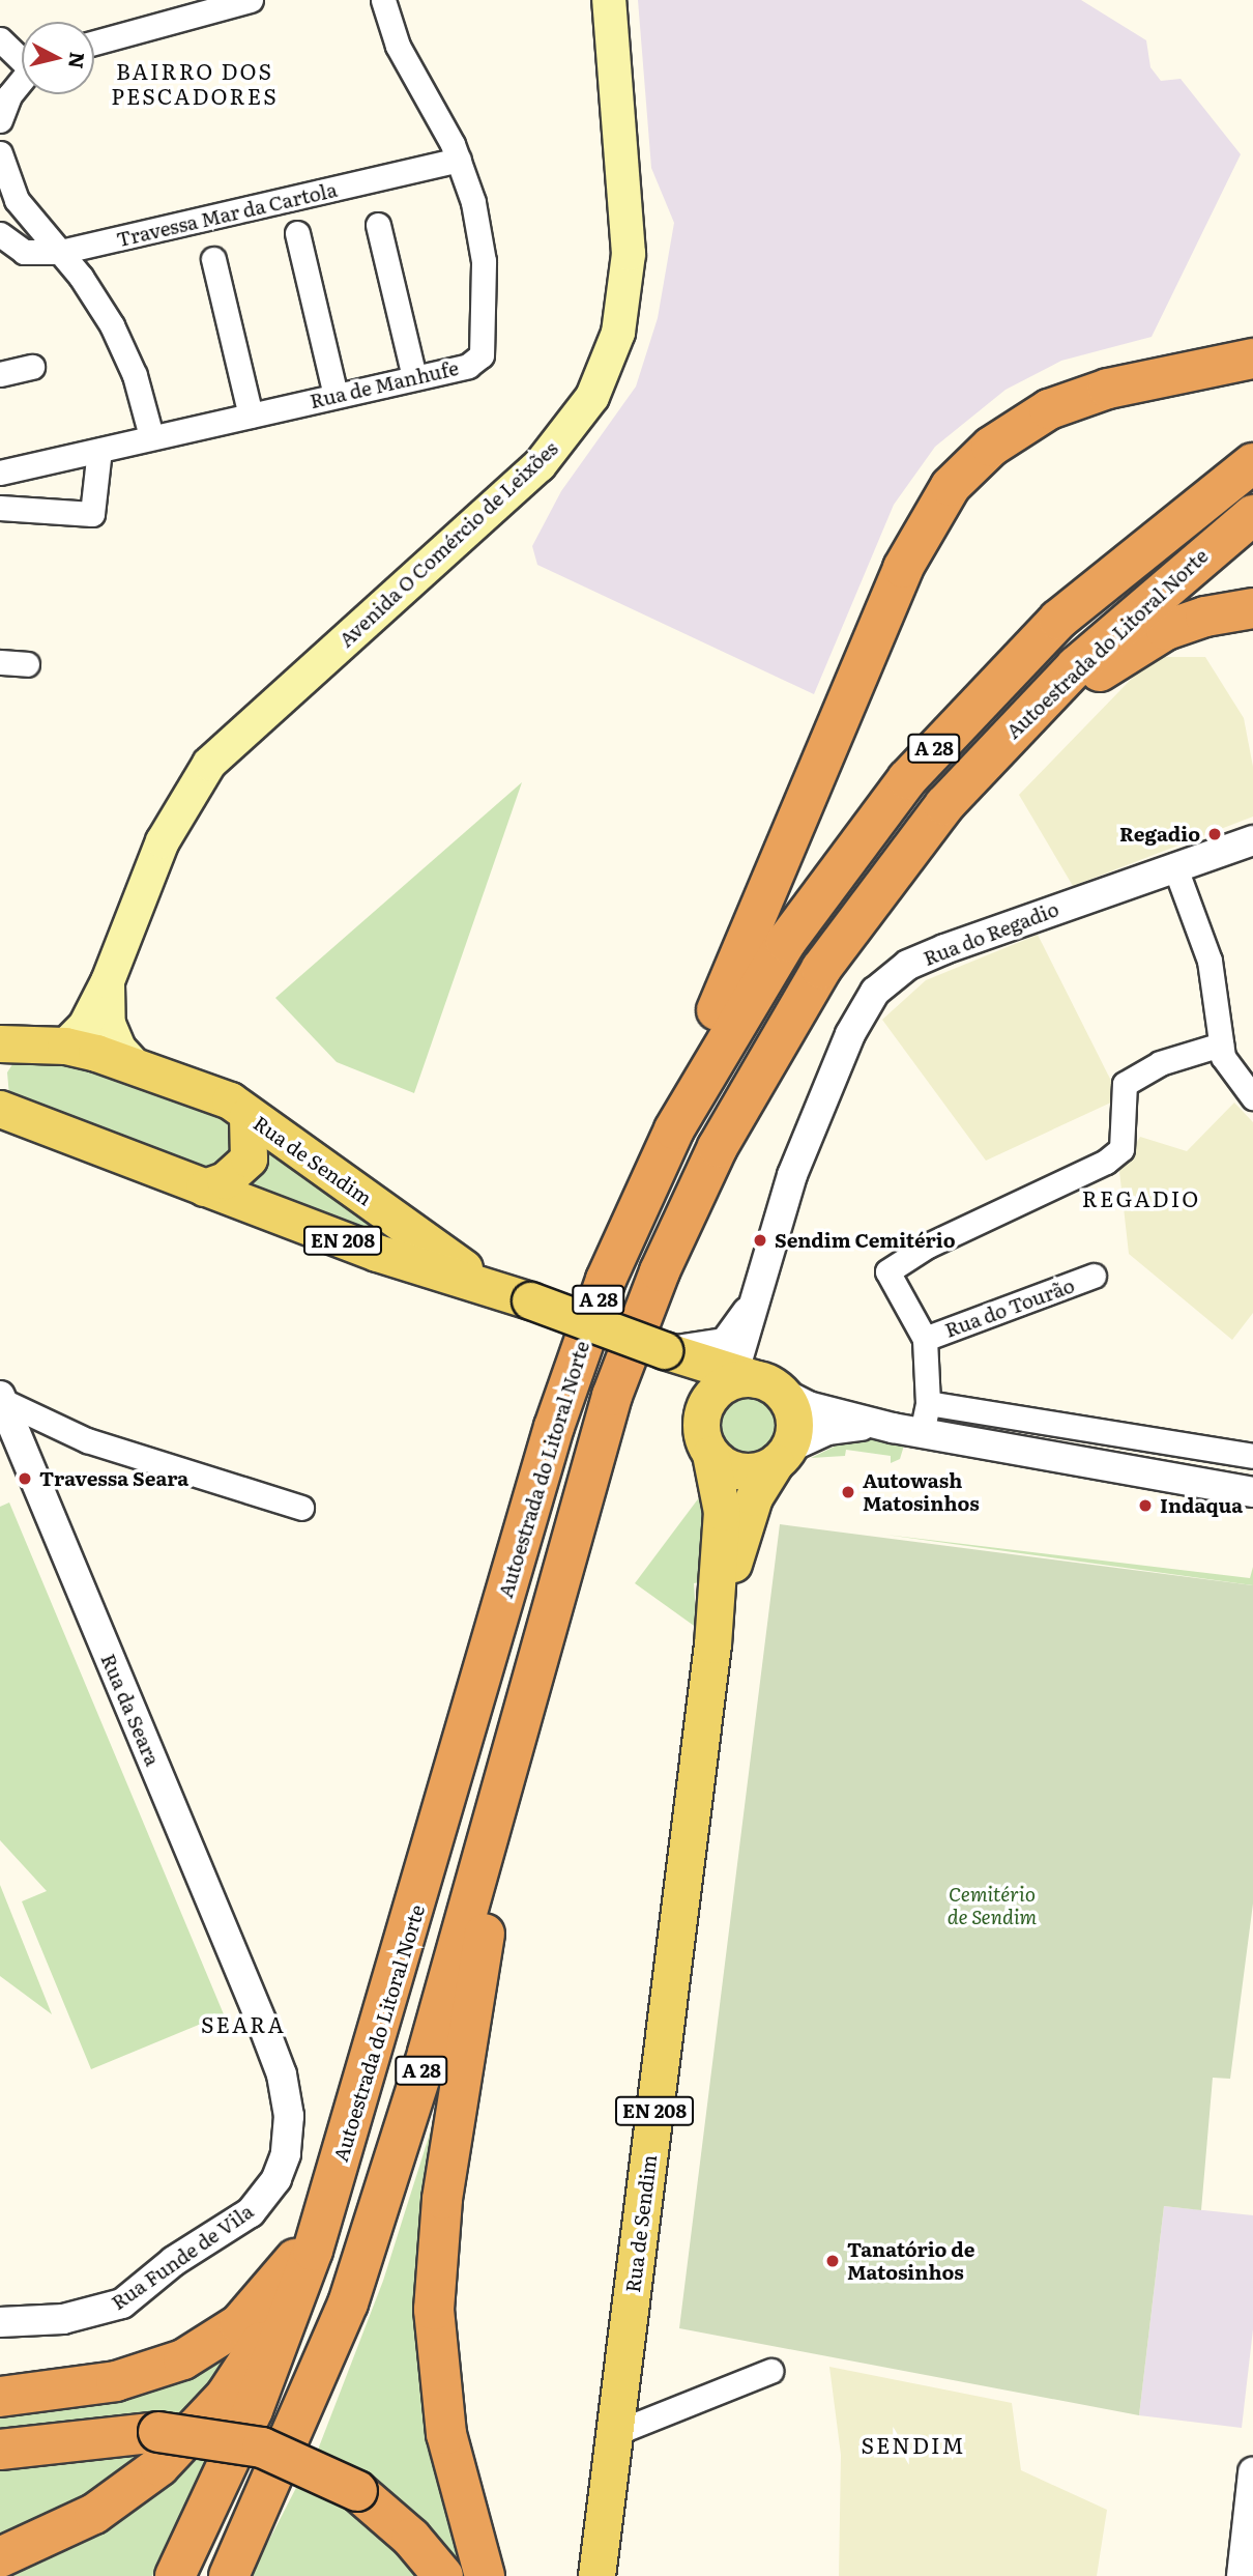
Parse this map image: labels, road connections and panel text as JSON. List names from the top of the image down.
{
  "streets": {
    "highway": ["Autoestrada do Litoral Norte", "A 28"],
    "main road": ["Avenida O Comércio de Leixões", "Rua de Sendim", "EN 208"],
    "street": [
      "Travessa Mar da Cartola",
      "Rua de Manhufe",
      "Rua do Regadio",
      "Rua do Tourão",
      "Rua da Seara",
      "Rua Funde de Vila"
    ]
  },
  "crossings": [
    ["Travessa Mar da Cartola", "Rua de Manhufe"],
    ["Avenida O Comércio de Leixões", "Rua de Sendim"],
    ["Rua do Regadio", "Rua de Sendim"],
    ["Rua da Seara", "Rua Funde de Vila"]
  ],
  "districts": [
    "BAIRRO DOS PESCADORES",
    "REGADIO",
    "SEARA",
    "SENDIM"
  ],
  "parks": ["Cemitério de Sendim"],
  "places": [
    "Regadio",
    "Sendim Cemitério",
    "Travessa Seara",
    "Autowash Matosinhos",
    "Indaqua",
    "Tanatório de Matosinhos"
  ],
  "north": "right"
}
